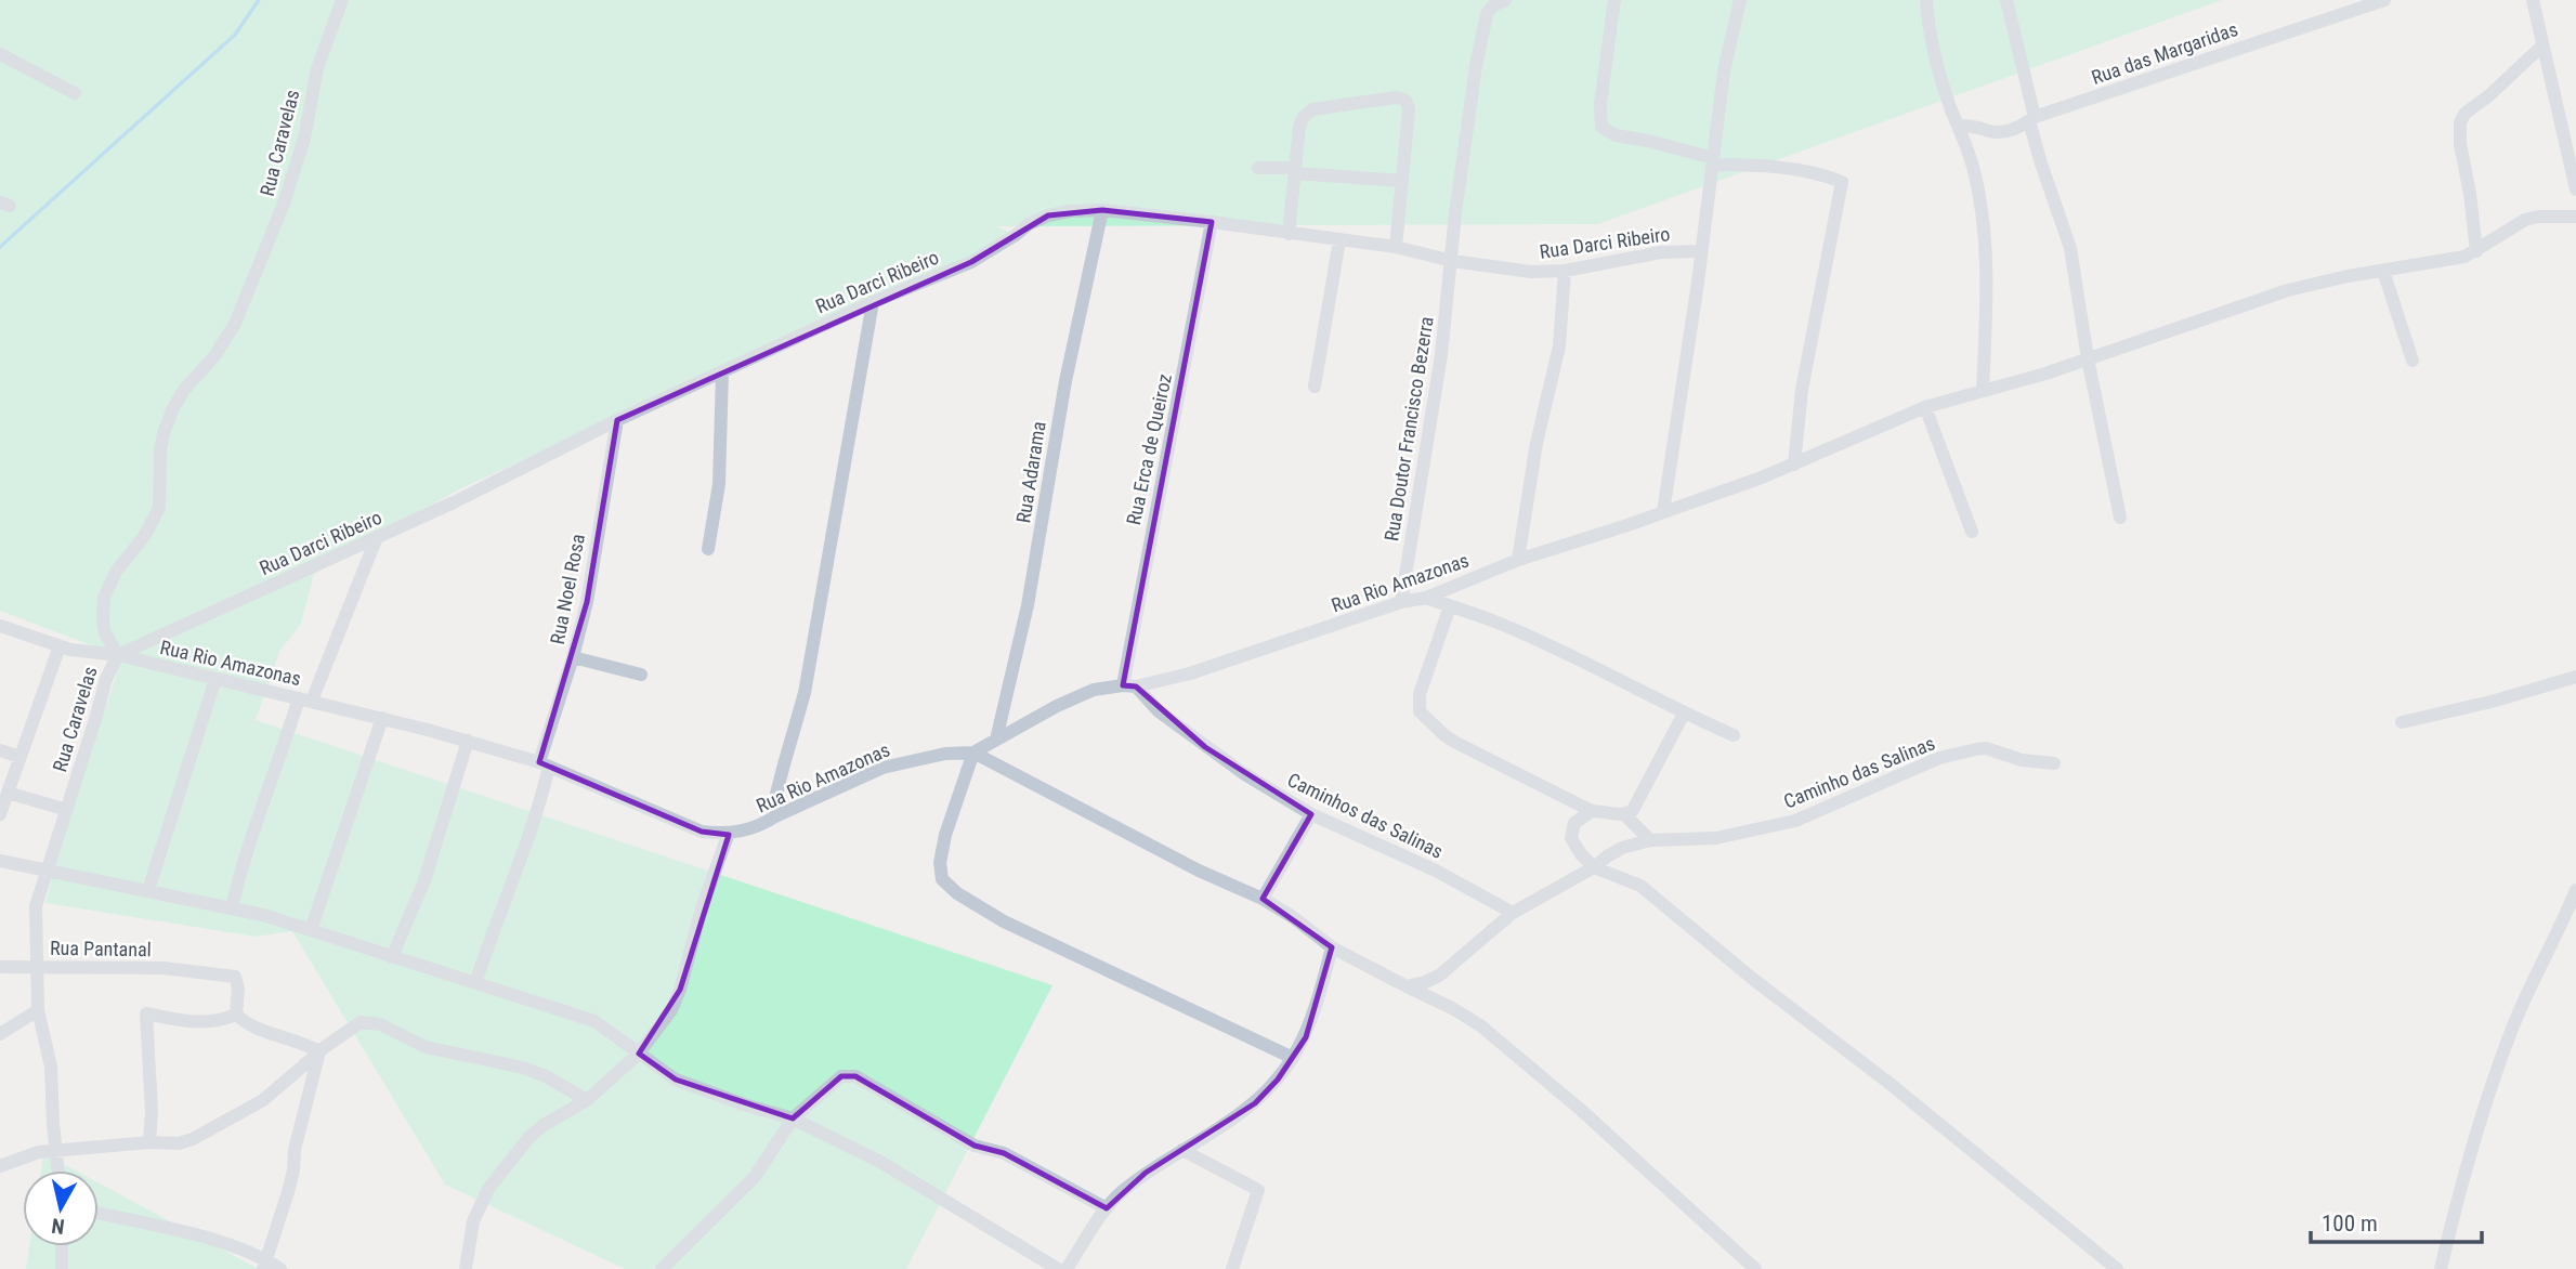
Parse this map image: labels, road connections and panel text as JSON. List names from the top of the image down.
{
  "streets": {
    "street": [
      "Rua das Margaridas",
      "Rua Caravelas",
      "Rua Darci Ribeiro",
      "Rua Doutor Francisco Bezerra",
      "Rua Erca de Queiroz",
      "Rua Adarama",
      "Rua Rio Amazonas",
      "Rua Noel Rosa",
      "Caminho das Salinas",
      "Caminhos das Salinas",
      "Rua Pantanal"
    ]
  },
  "crossings": [
    ["Rua Caravelas", "Rua Darci Ribeiro"],
    ["Rua Caravelas", "Rua Rio Amazonas"],
    ["Rua Caravelas", "Rua Pantanal"],
    ["Rua Darci Ribeiro", "Rua Doutor Francisco Bezerra"],
    ["Rua Darci Ribeiro", "Rua Erca de Queiroz"],
    ["Rua Darci Ribeiro", "Rua Adarama"],
    ["Rua Darci Ribeiro", "Rua Rio Amazonas"],
    ["Rua Darci Ribeiro", "Rua Noel Rosa"],
    ["Rua Doutor Francisco Bezerra", "Rua Rio Amazonas"],
    ["Rua Erca de Queiroz", "Rua Rio Amazonas"],
    ["Rua Erca de Queiroz", "Caminhos das Salinas"],
    ["Rua Adarama", "Rua Rio Amazonas"],
    ["Rua Rio Amazonas", "Rua Noel Rosa"],
    ["Rua Rio Amazonas", "Caminhos das Salinas"],
    ["Caminho das Salinas", "Caminhos das Salinas"]
  ],
  "scale_bar": "100 m",
  "north": "bottom"
}
